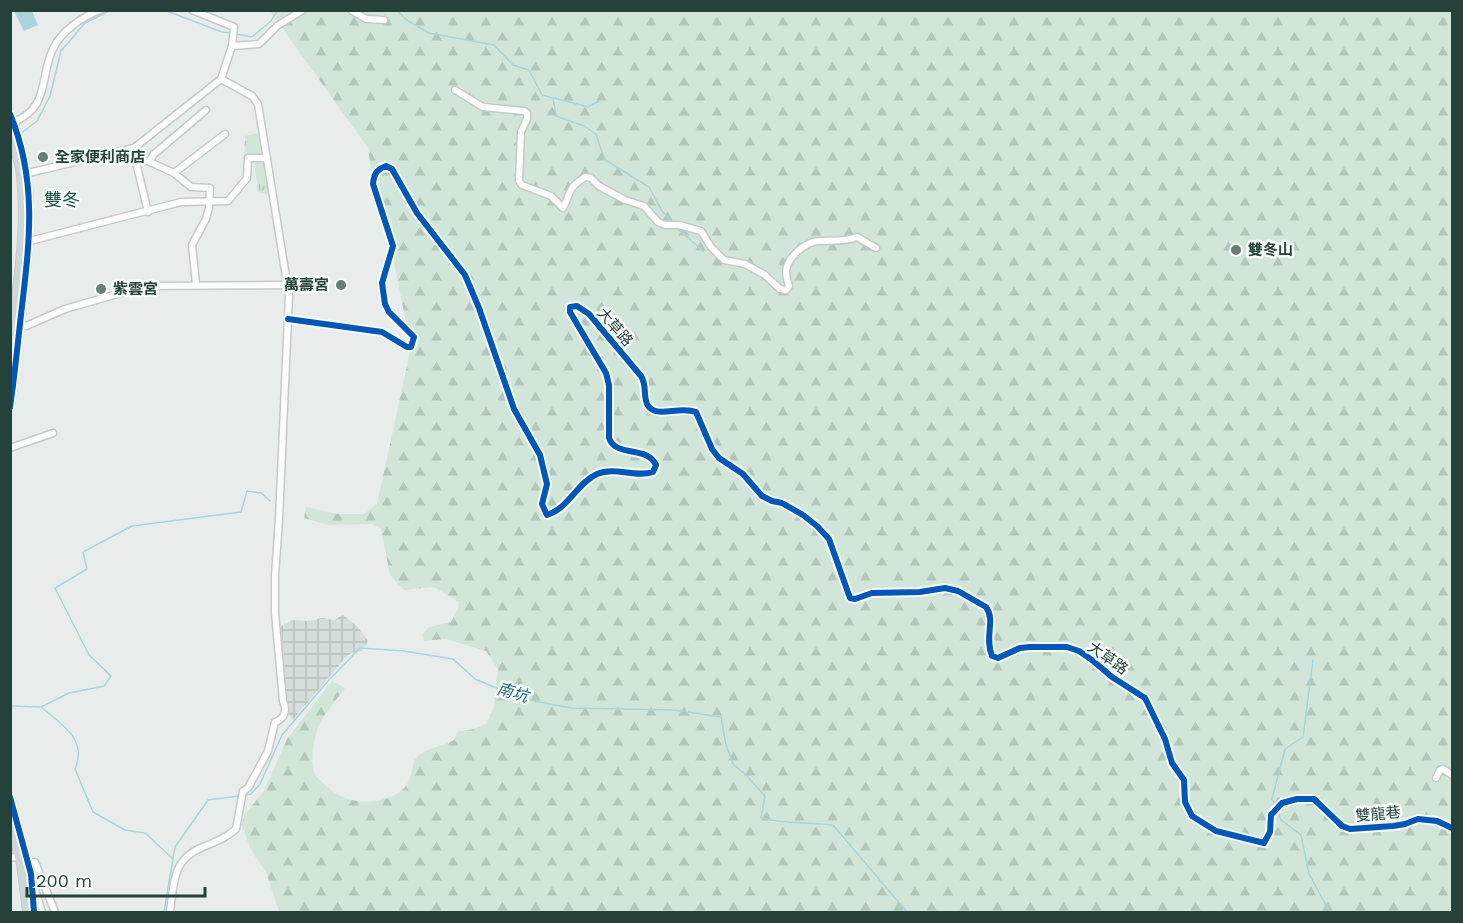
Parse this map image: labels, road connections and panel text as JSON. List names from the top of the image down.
{
  "streets": {
    "street": ["大草路", "雙龍巷"]
  },
  "crossings": [
    ["大草路", "雙龍巷"]
  ],
  "districts": ["雙冬"],
  "water": ["南坑"],
  "places": [
    "全家便利商店",
    "雙冬山",
    "萬壽宮",
    "紫雲宮"
  ],
  "scale_bar": "200 m"
}
